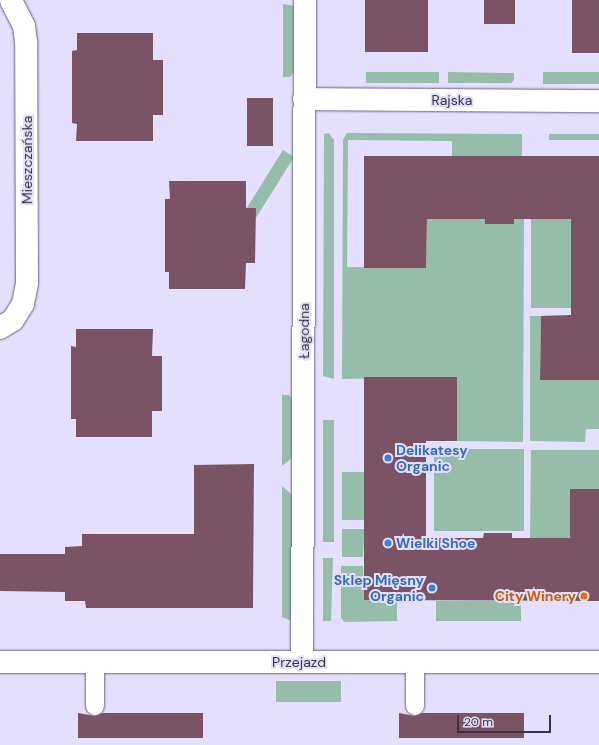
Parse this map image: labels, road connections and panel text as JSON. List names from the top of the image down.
{
  "streets": {
    "street": [
      "Rajska",
      "Mieszczańska",
      "Łagodna",
      "Przejazd"
    ]
  },
  "crossings": [
    ["Rajska", "Łagodna"],
    ["Łagodna", "Przejazd"]
  ],
  "places": [
    "Delikatesy Organic",
    "Wielki Shoe",
    "Sklep Mięsny Organic",
    "City Winery"
  ],
  "scale_bar": "20 m"
}
